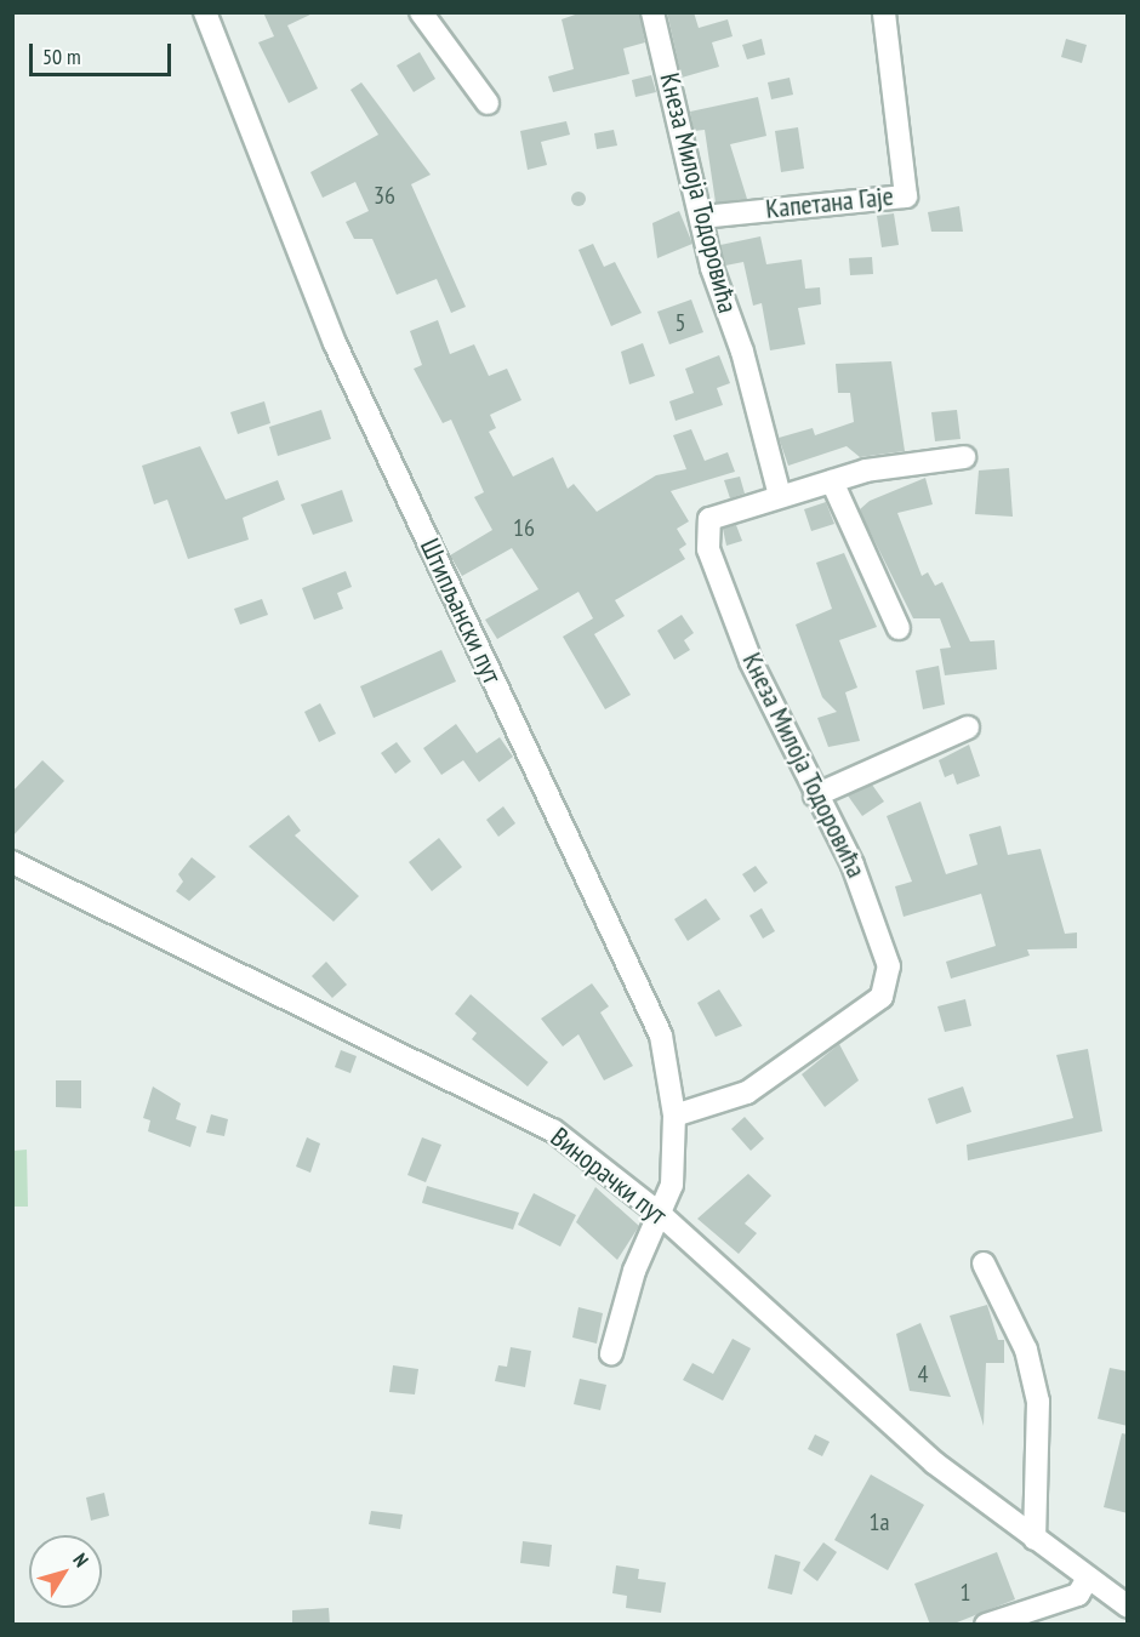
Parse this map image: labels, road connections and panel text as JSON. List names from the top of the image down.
{
  "streets": {
    "street": [
      "Кнеза Милоја Тодоровића",
      "Капетана Гаје",
      "Штипљански пут",
      "Винорачки пут"
    ]
  },
  "crossings": [
    ["Кнеза Милоја Тодоровића", "Капетана Гаје"],
    ["Кнеза Милоја Тодоровића", "Штипљански пут"],
    ["Штипљански пут", "Винорачки пут"]
  ],
  "house_numbers": [
    "36",
    "5",
    "16",
    "4",
    "1a",
    "1"
  ],
  "scale_bar": "50 m",
  "north": "top right"
}
